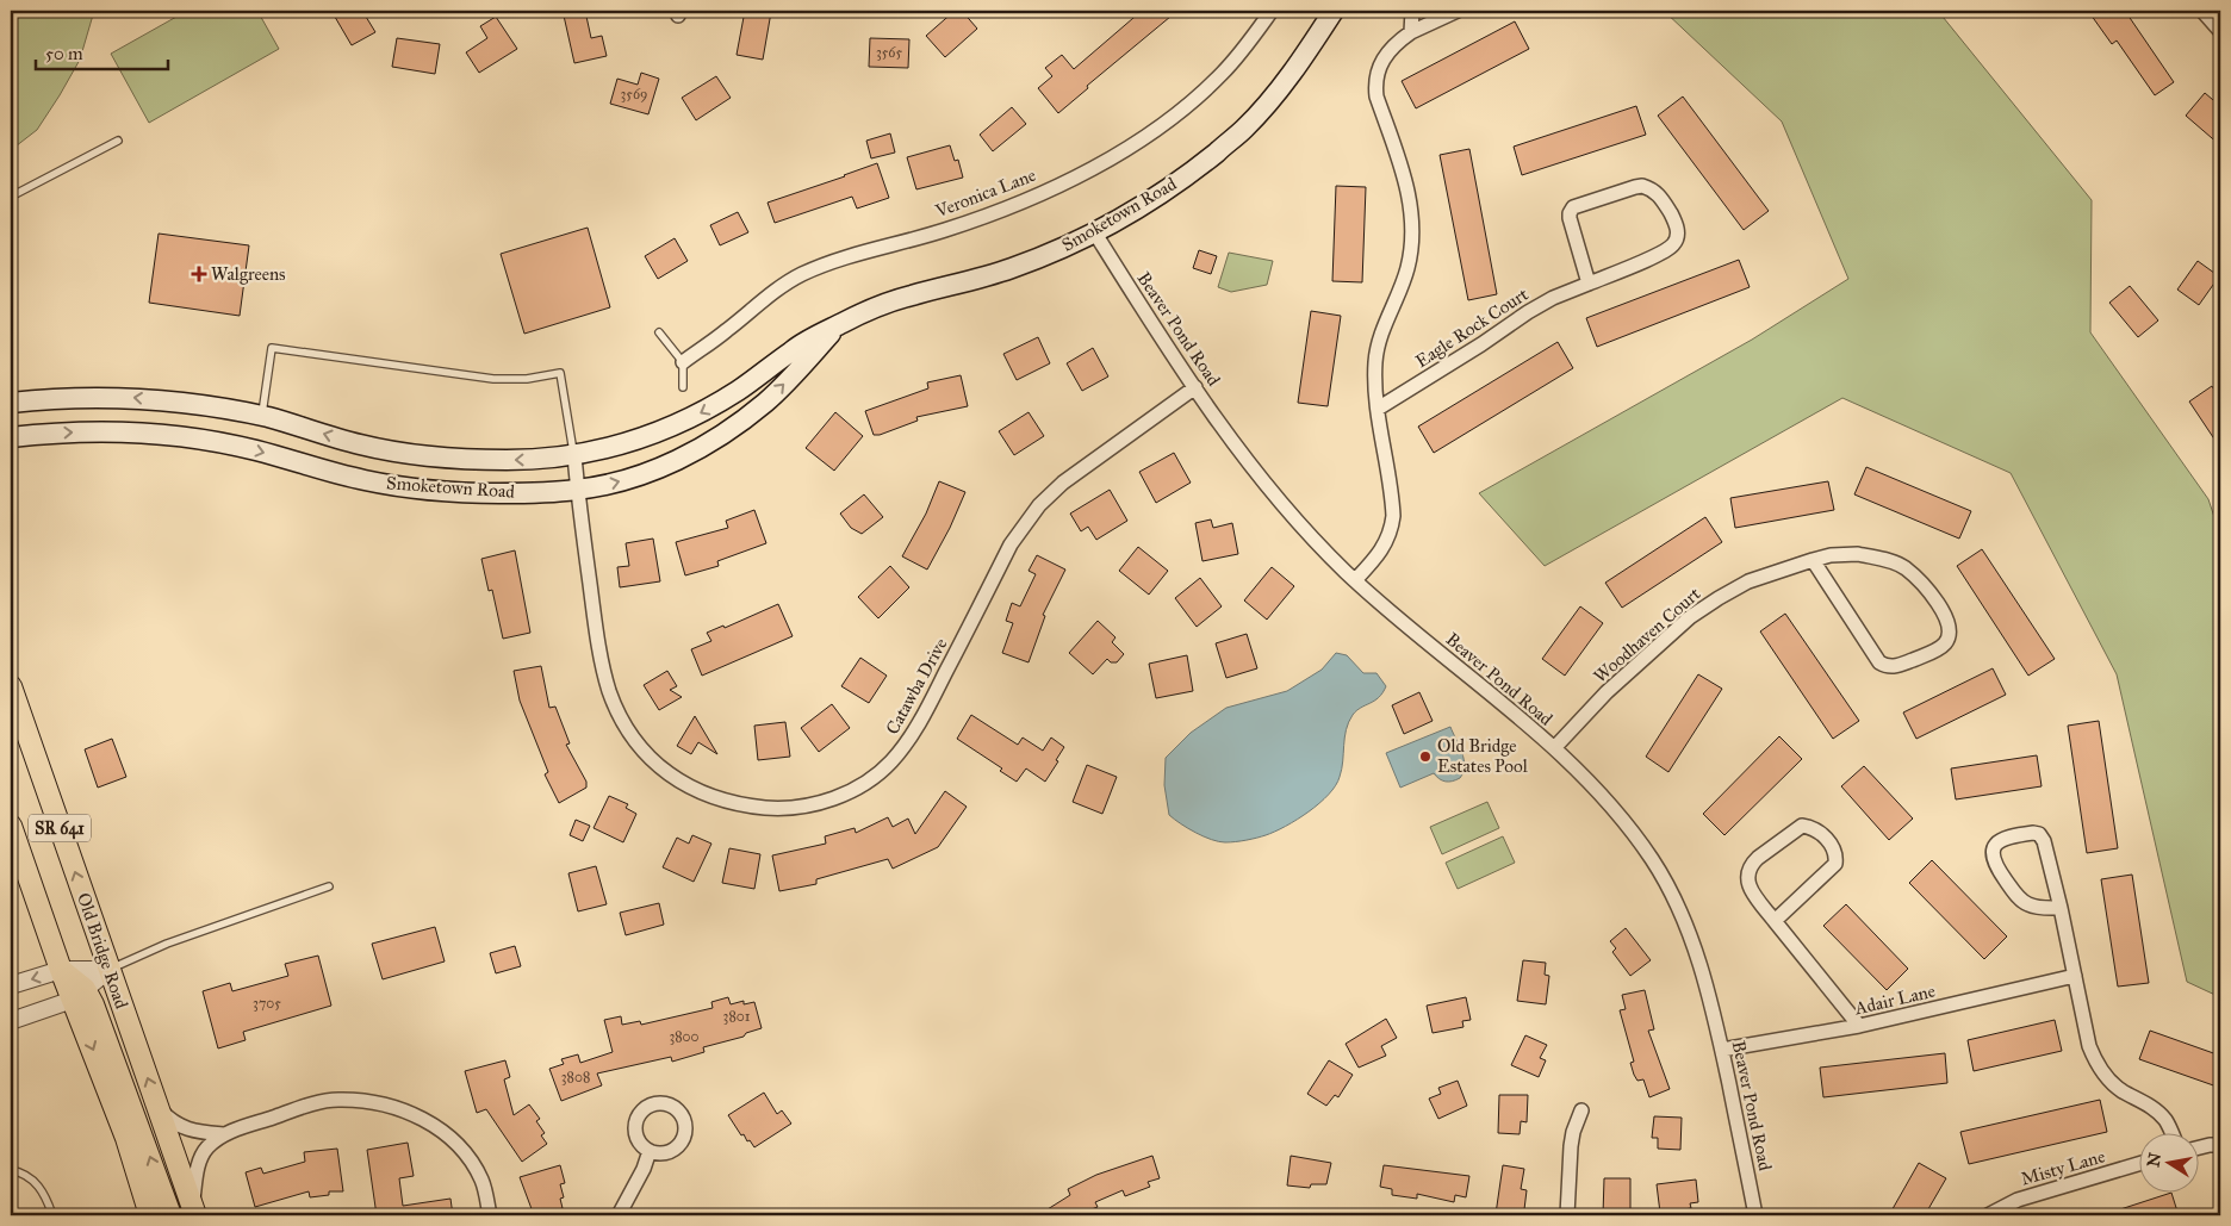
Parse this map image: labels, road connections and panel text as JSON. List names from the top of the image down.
{
  "streets": {
    "main road": ["Smoketown Road", "SR 641", "Old Bridge Road"],
    "street": [
      "Veronica Lane",
      "Eagle Rock Court",
      "Beaver Pond Road",
      "Woodhaven Court",
      "Catawba Drive",
      "Adair Lane",
      "Misty Lane"
    ]
  },
  "crossings": [
    ["Smoketown Road", "Beaver Pond Road"],
    ["Smoketown Road", "Catawba Drive"],
    ["Beaver Pond Road", "Woodhaven Court"],
    ["Beaver Pond Road", "Catawba Drive"],
    ["Beaver Pond Road", "Adair Lane"]
  ],
  "places": {
    "health": ["Walgreens"],
    "other": ["Old Bridge Estates Pool"]
  },
  "house_numbers": [
    "3565",
    "3569",
    "3705",
    "3801",
    "3800",
    "3808"
  ],
  "scale_bar": "50 m",
  "north": "left"
}
